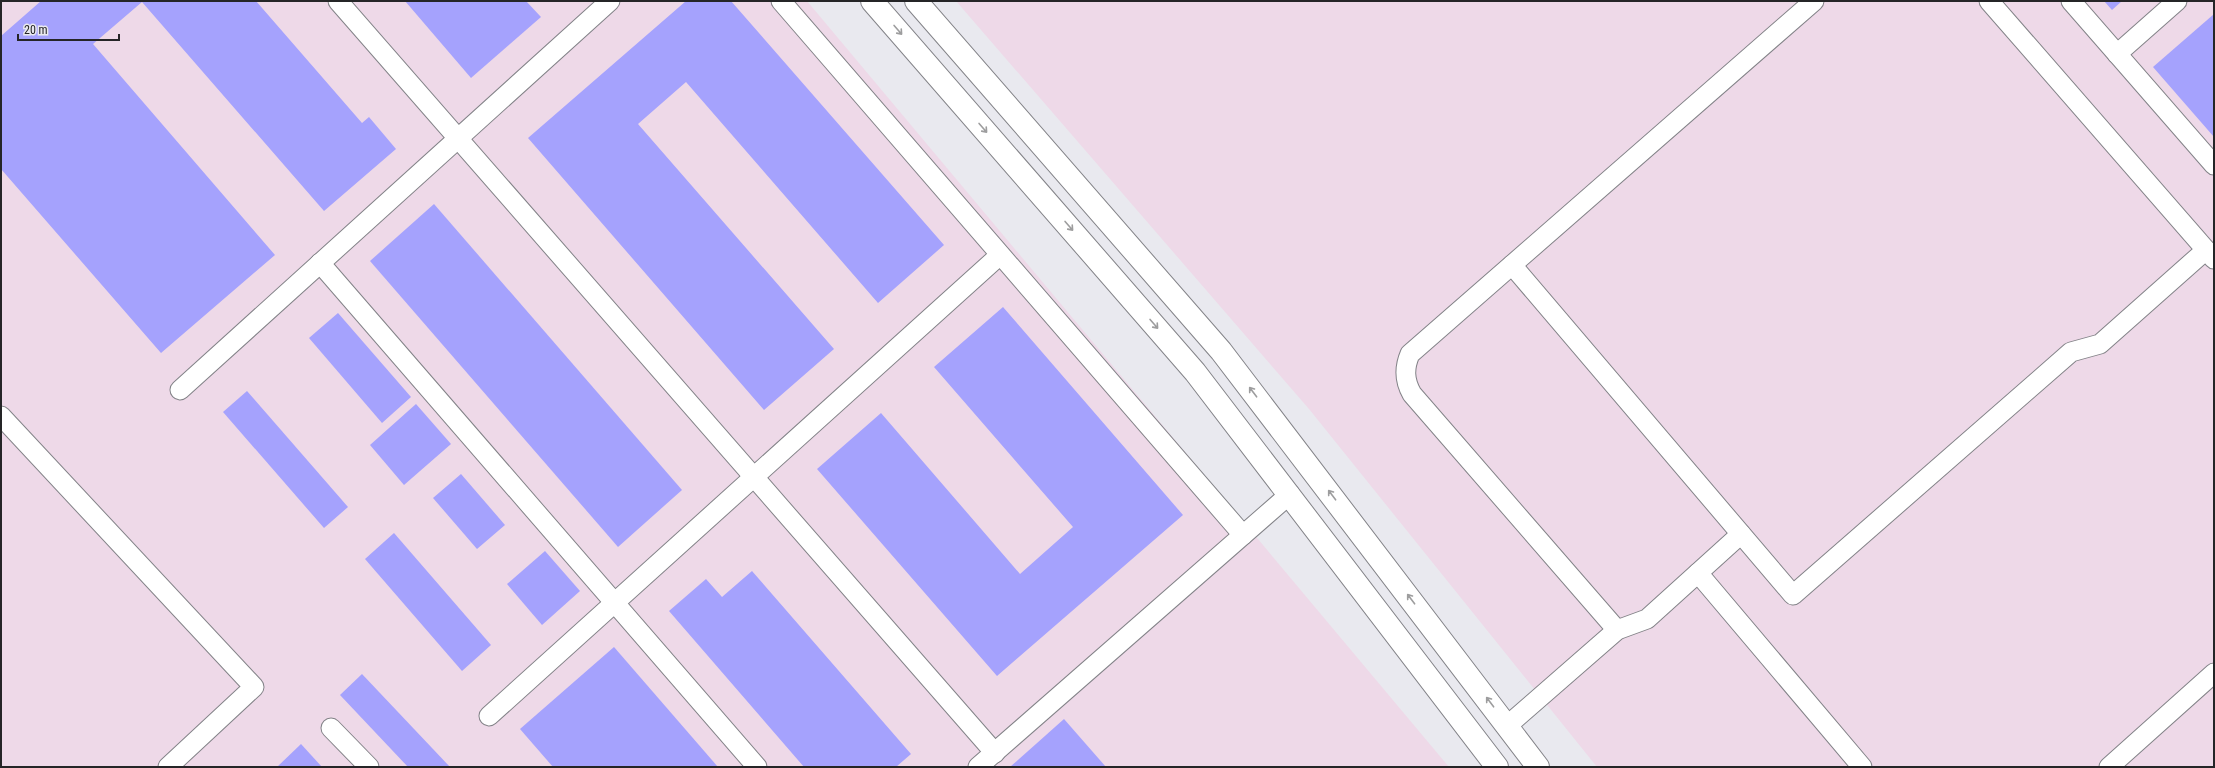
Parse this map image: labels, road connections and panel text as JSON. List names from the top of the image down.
{
  "scale_bar": "20 m"
}
